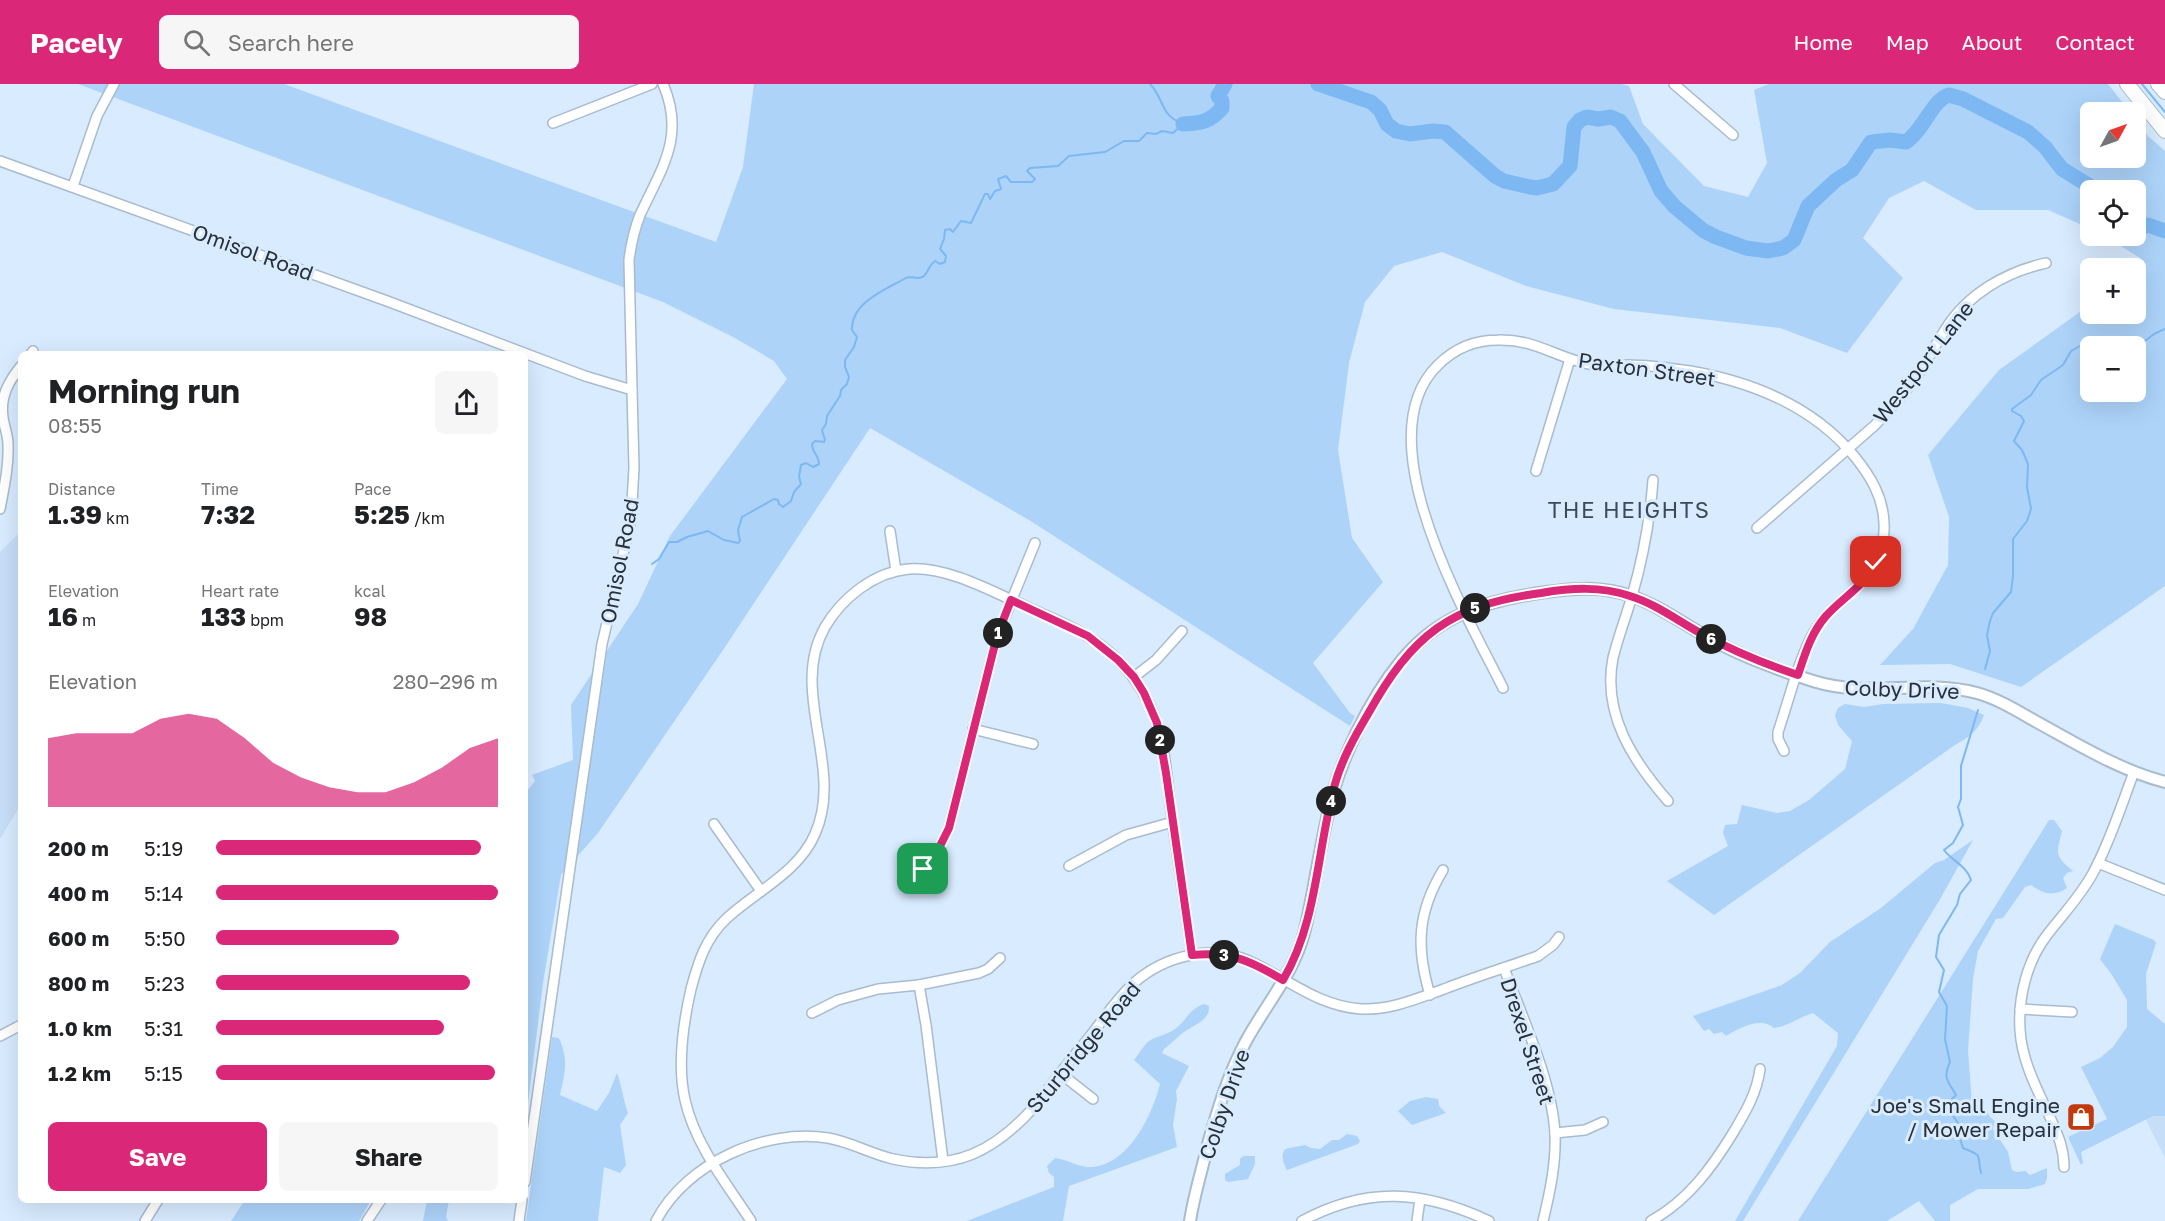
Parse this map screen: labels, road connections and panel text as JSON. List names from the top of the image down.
{
  "streets": {
    "street": [
      "Omisol Road",
      "Westport Lane",
      "Paxton Street",
      "Colby Drive",
      "Drexel Street",
      "Sturbridge Road"
    ]
  },
  "crossings": [
    ["Westport Lane", "Paxton Street"],
    ["Paxton Street", "Colby Drive"],
    ["Colby Drive", "Sturbridge Road"],
    ["Drexel Street", "Sturbridge Road"]
  ],
  "districts": ["THE HEIGHTS"],
  "places": {
    "shop": ["Joe's Small Engine / Mower Repair"]
  },
  "north": "top right",
  "page": {
    "header": "Pacely",
    "search": "Search here",
    "nav": [
      "Home",
      "Map",
      "About",
      "Contact"
    ],
    "map_buttons": ["+", "−"],
    "heading": ["Morning run", "08:55"],
    "stats": [
      ["Distance", "1.39 km"],
      ["Time", "7:32"],
      ["Pace", "5:25 /km"],
      ["Elevation", "16 m"],
      ["Heart rate", "133 bpm"],
      ["kcal", "98"]
    ],
    "pins": [
      "5",
      "1",
      "6",
      "2",
      "4",
      "3"
    ],
    "chart": ["Elevation", "280–296 m"],
    "list": [
      {
        "name": "200 m",
        "note": "5:19"
      },
      {
        "name": "400 m",
        "note": "5:14"
      },
      {
        "name": "600 m",
        "note": "5:50"
      },
      {
        "name": "800 m",
        "note": "5:23"
      },
      {
        "name": "1.0 km",
        "note": "5:31"
      },
      {
        "name": "1.2 km",
        "note": "5:15"
      }
    ],
    "buttons": ["Save", "Share"]
  }
}
